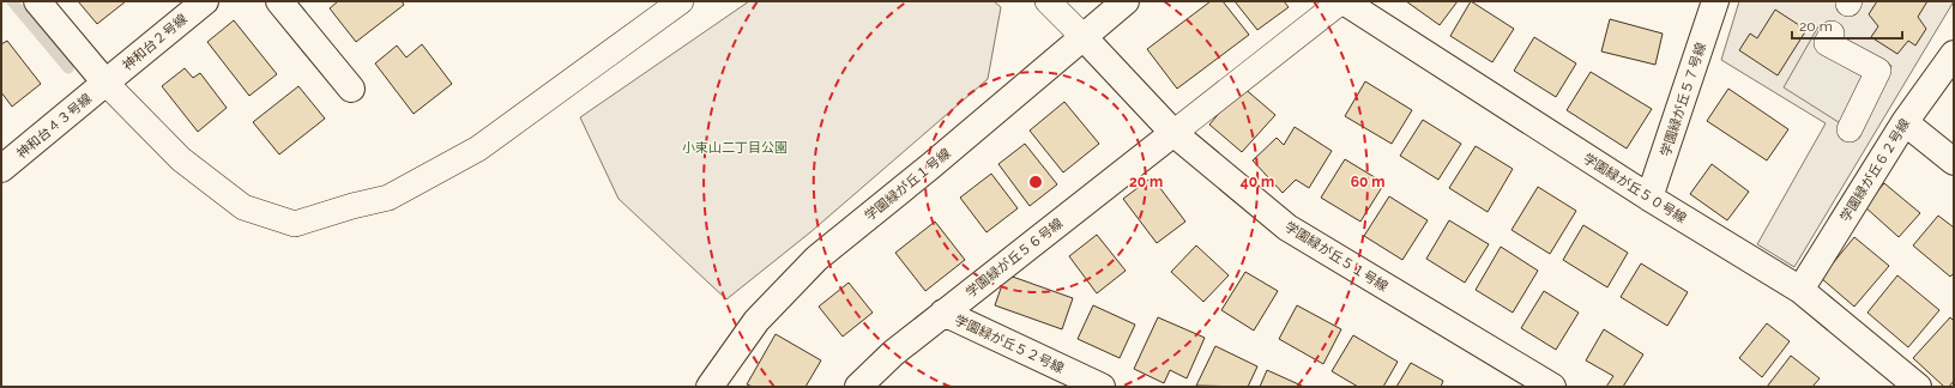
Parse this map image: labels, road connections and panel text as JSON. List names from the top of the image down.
{
  "streets": {
    "street": [
      "神和台２号線",
      "学園緑が丘５７号線",
      "神和台４３号線",
      "学園緑が丘６２号線",
      "学園緑が丘１号線",
      "学園緑が丘５０号線",
      "学園緑が丘５１号線",
      "学園緑が丘５６号線",
      "学園緑が丘５２号線"
    ]
  },
  "crossings": [
    ["神和台２号線", "神和台４３号線"],
    ["学園緑が丘５７号線", "学園緑が丘５０号線"],
    ["学園緑が丘６２号線", "学園緑が丘５０号線"],
    ["学園緑が丘１号線", "学園緑が丘５１号線"],
    ["学園緑が丘５１号線", "学園緑が丘５６号線"],
    ["学園緑が丘５６号線", "学園緑が丘５２号線"]
  ],
  "parks": ["小束山二丁目公園"],
  "scale_bar": "20 m",
  "rings": ["20 m", "40 m", "60 m"]
}
